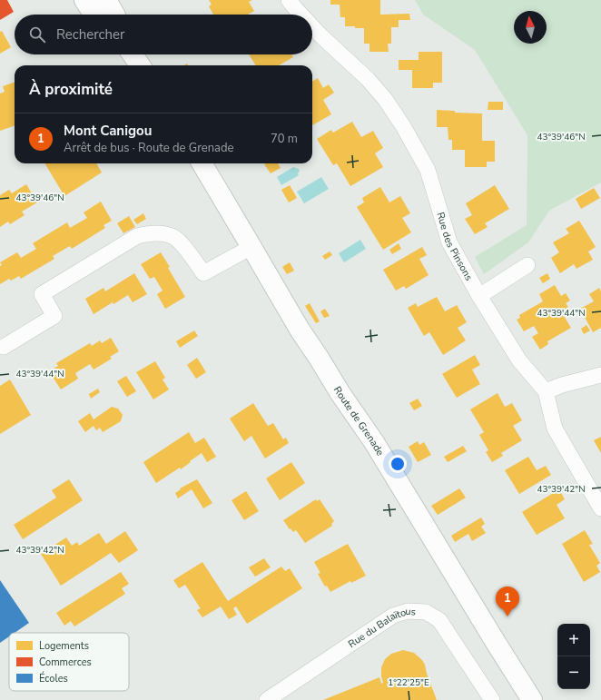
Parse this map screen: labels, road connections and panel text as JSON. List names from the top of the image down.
{
  "streets": {
    "main road": ["Route de Grenade"],
    "street": ["Rue des Pinsons", "Rue du Balaïtous"]
  },
  "legend": ["Logements", "Commerces", "Écoles"],
  "north": "top",
  "page": {
    "search": "Rechercher",
    "heading": "À proximité",
    "list": [
      {
        "mark": "1",
        "name": "Mont Canigou",
        "note": "Arrêt de bus · Route de Grenade",
        "value": "70 m"
      }
    ],
    "pins": "1",
    "map_buttons": ["+", "−"]
  },
  "coordinates": [
    "43°39'46\"N",
    "43°39'44\"N",
    "43°39'42\"N",
    "1°22'25\"E"
  ]
}
